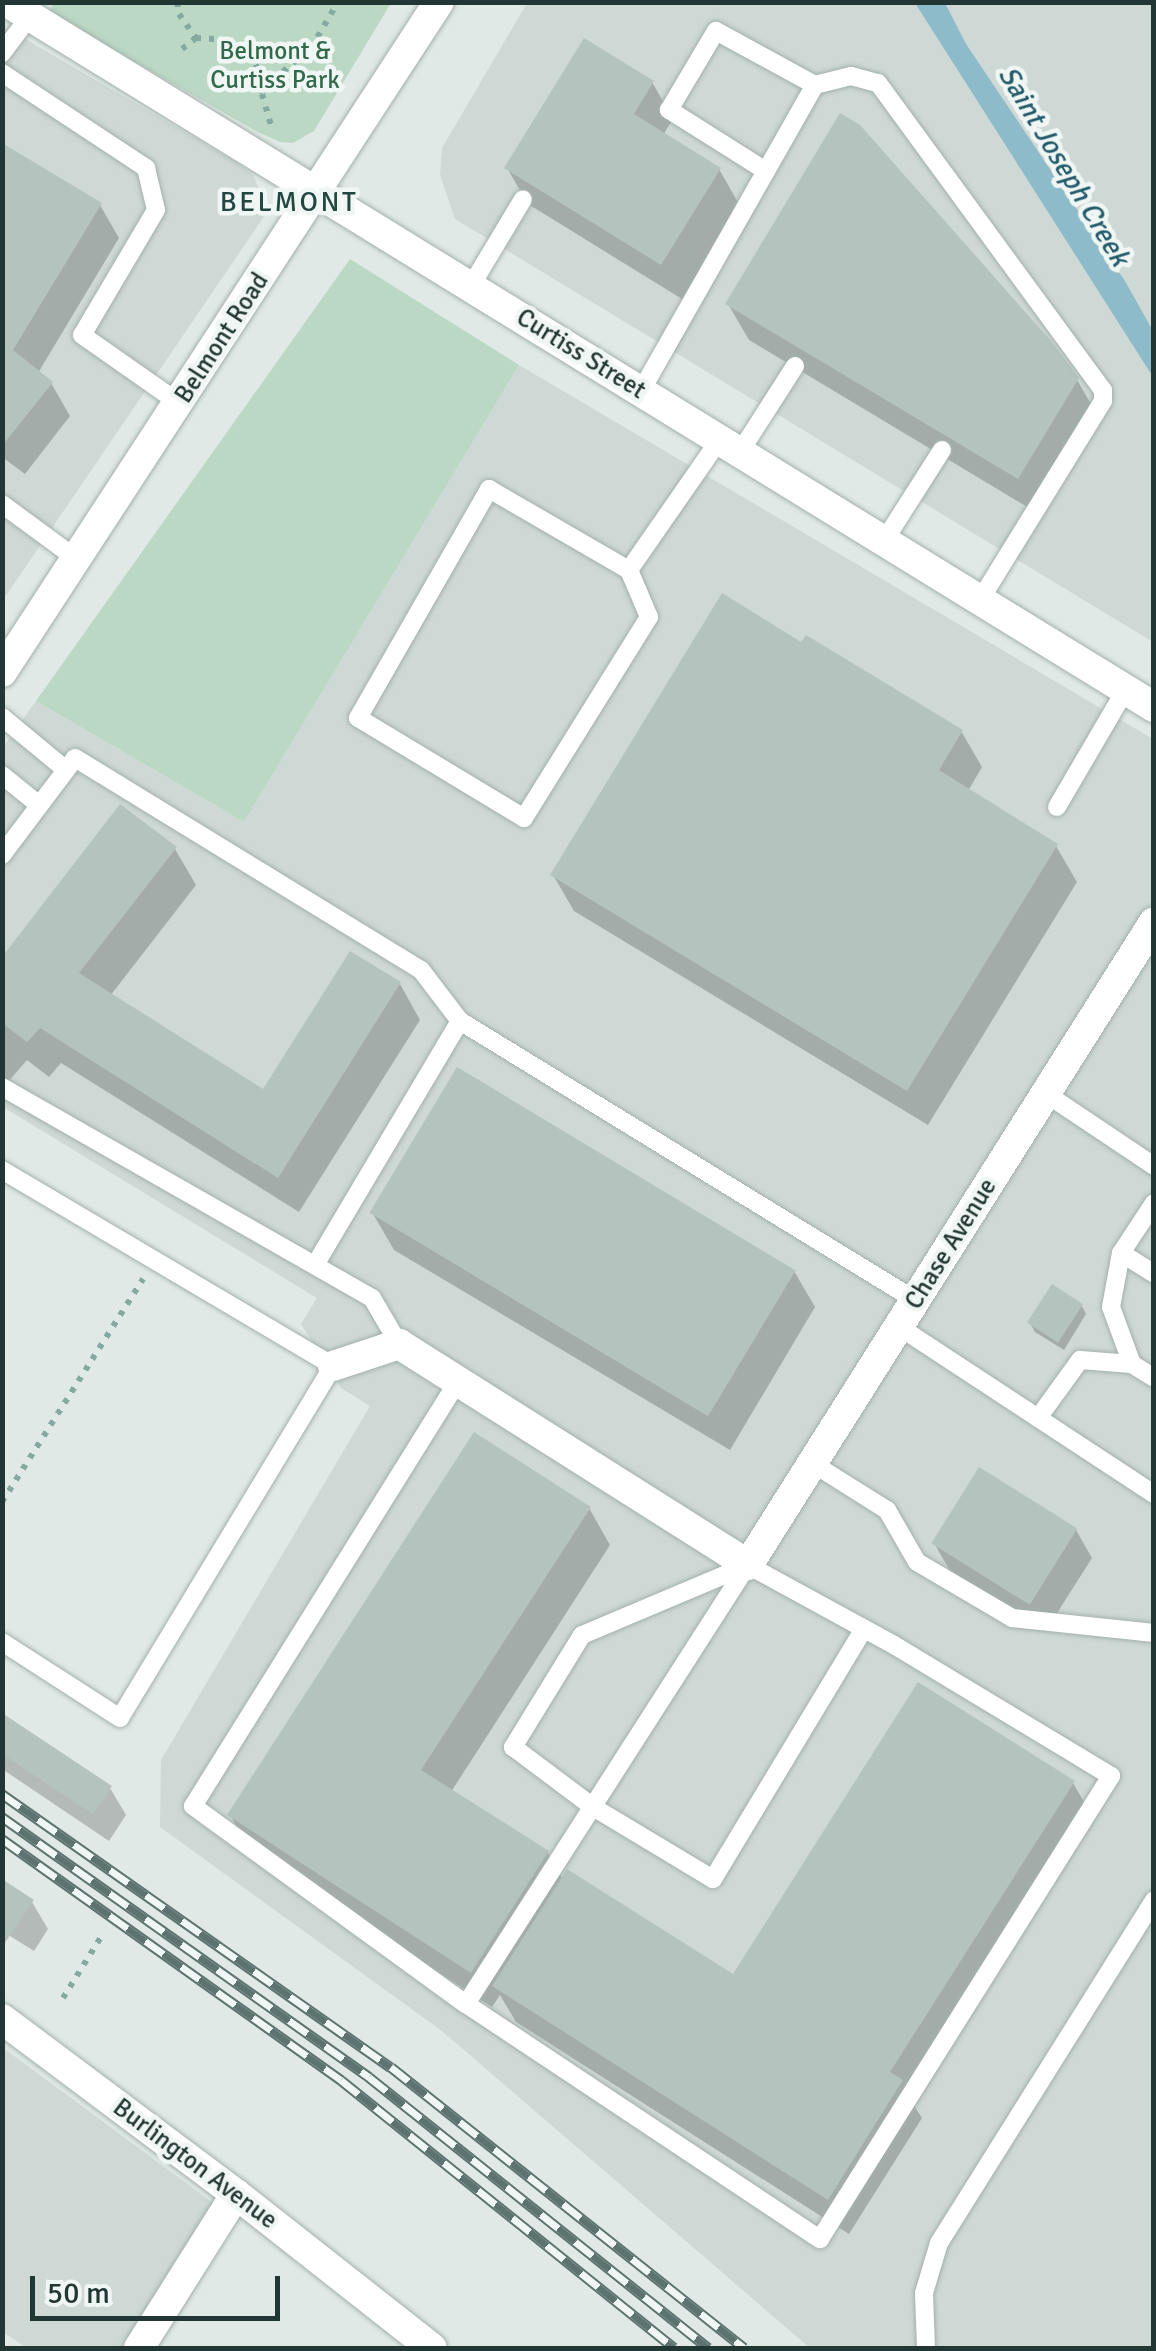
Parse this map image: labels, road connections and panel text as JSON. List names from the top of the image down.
{
  "streets": {
    "street": [
      "Belmont Road",
      "Curtiss Street",
      "Chase Avenue",
      "Burlington Avenue"
    ]
  },
  "crossings": [
    ["Belmont Road", "Curtiss Street"]
  ],
  "districts": ["BELMONT"],
  "water": ["Saint Joseph Creek"],
  "parks": ["Belmont & Curtiss Park"],
  "scale_bar": "50 m"
}
